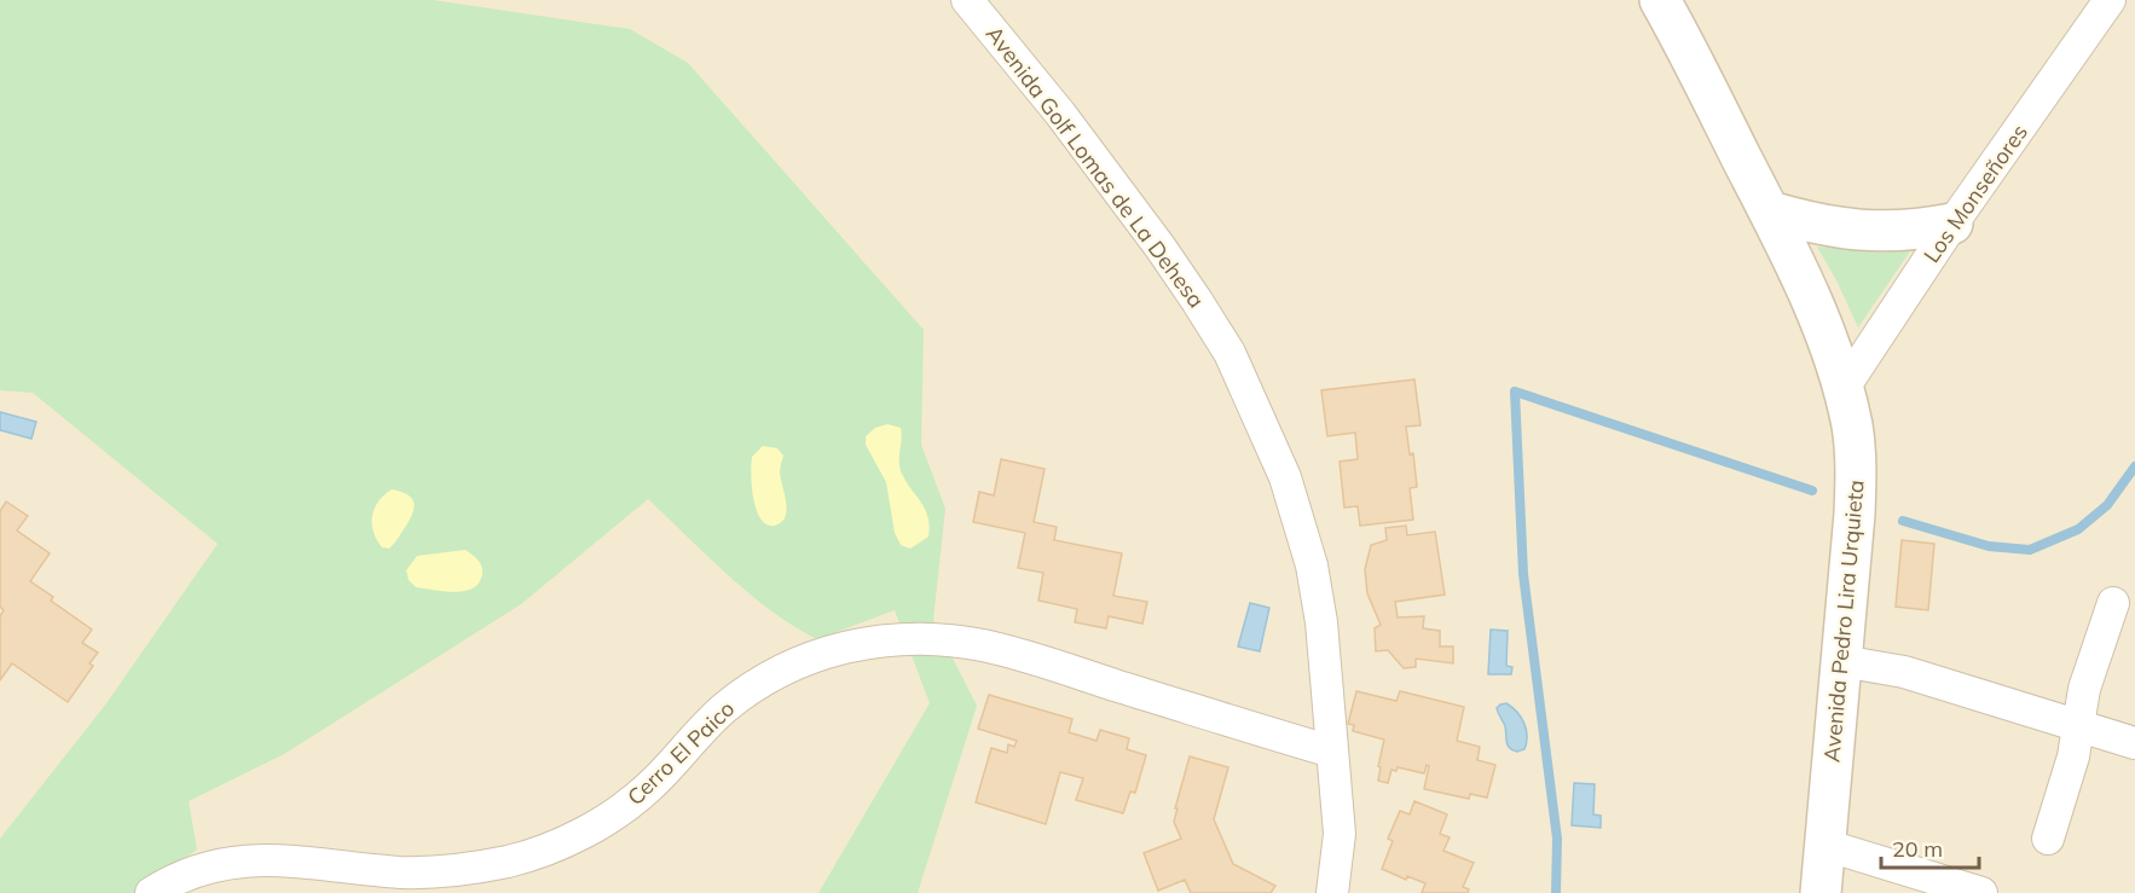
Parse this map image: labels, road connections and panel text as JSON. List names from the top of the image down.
{
  "streets": {
    "main road": ["Avenida Pedro Lira Urquieta"],
    "street": ["Avenida Golf Lomas de La Dehesa", "Los Monseñores", "Cerro El Paico"]
  },
  "crossings": [
    ["Avenida Golf Lomas de La Dehesa", "Cerro El Paico"],
    ["Los Monseñores", "Avenida Pedro Lira Urquieta"]
  ],
  "scale_bar": "20 m"
}
